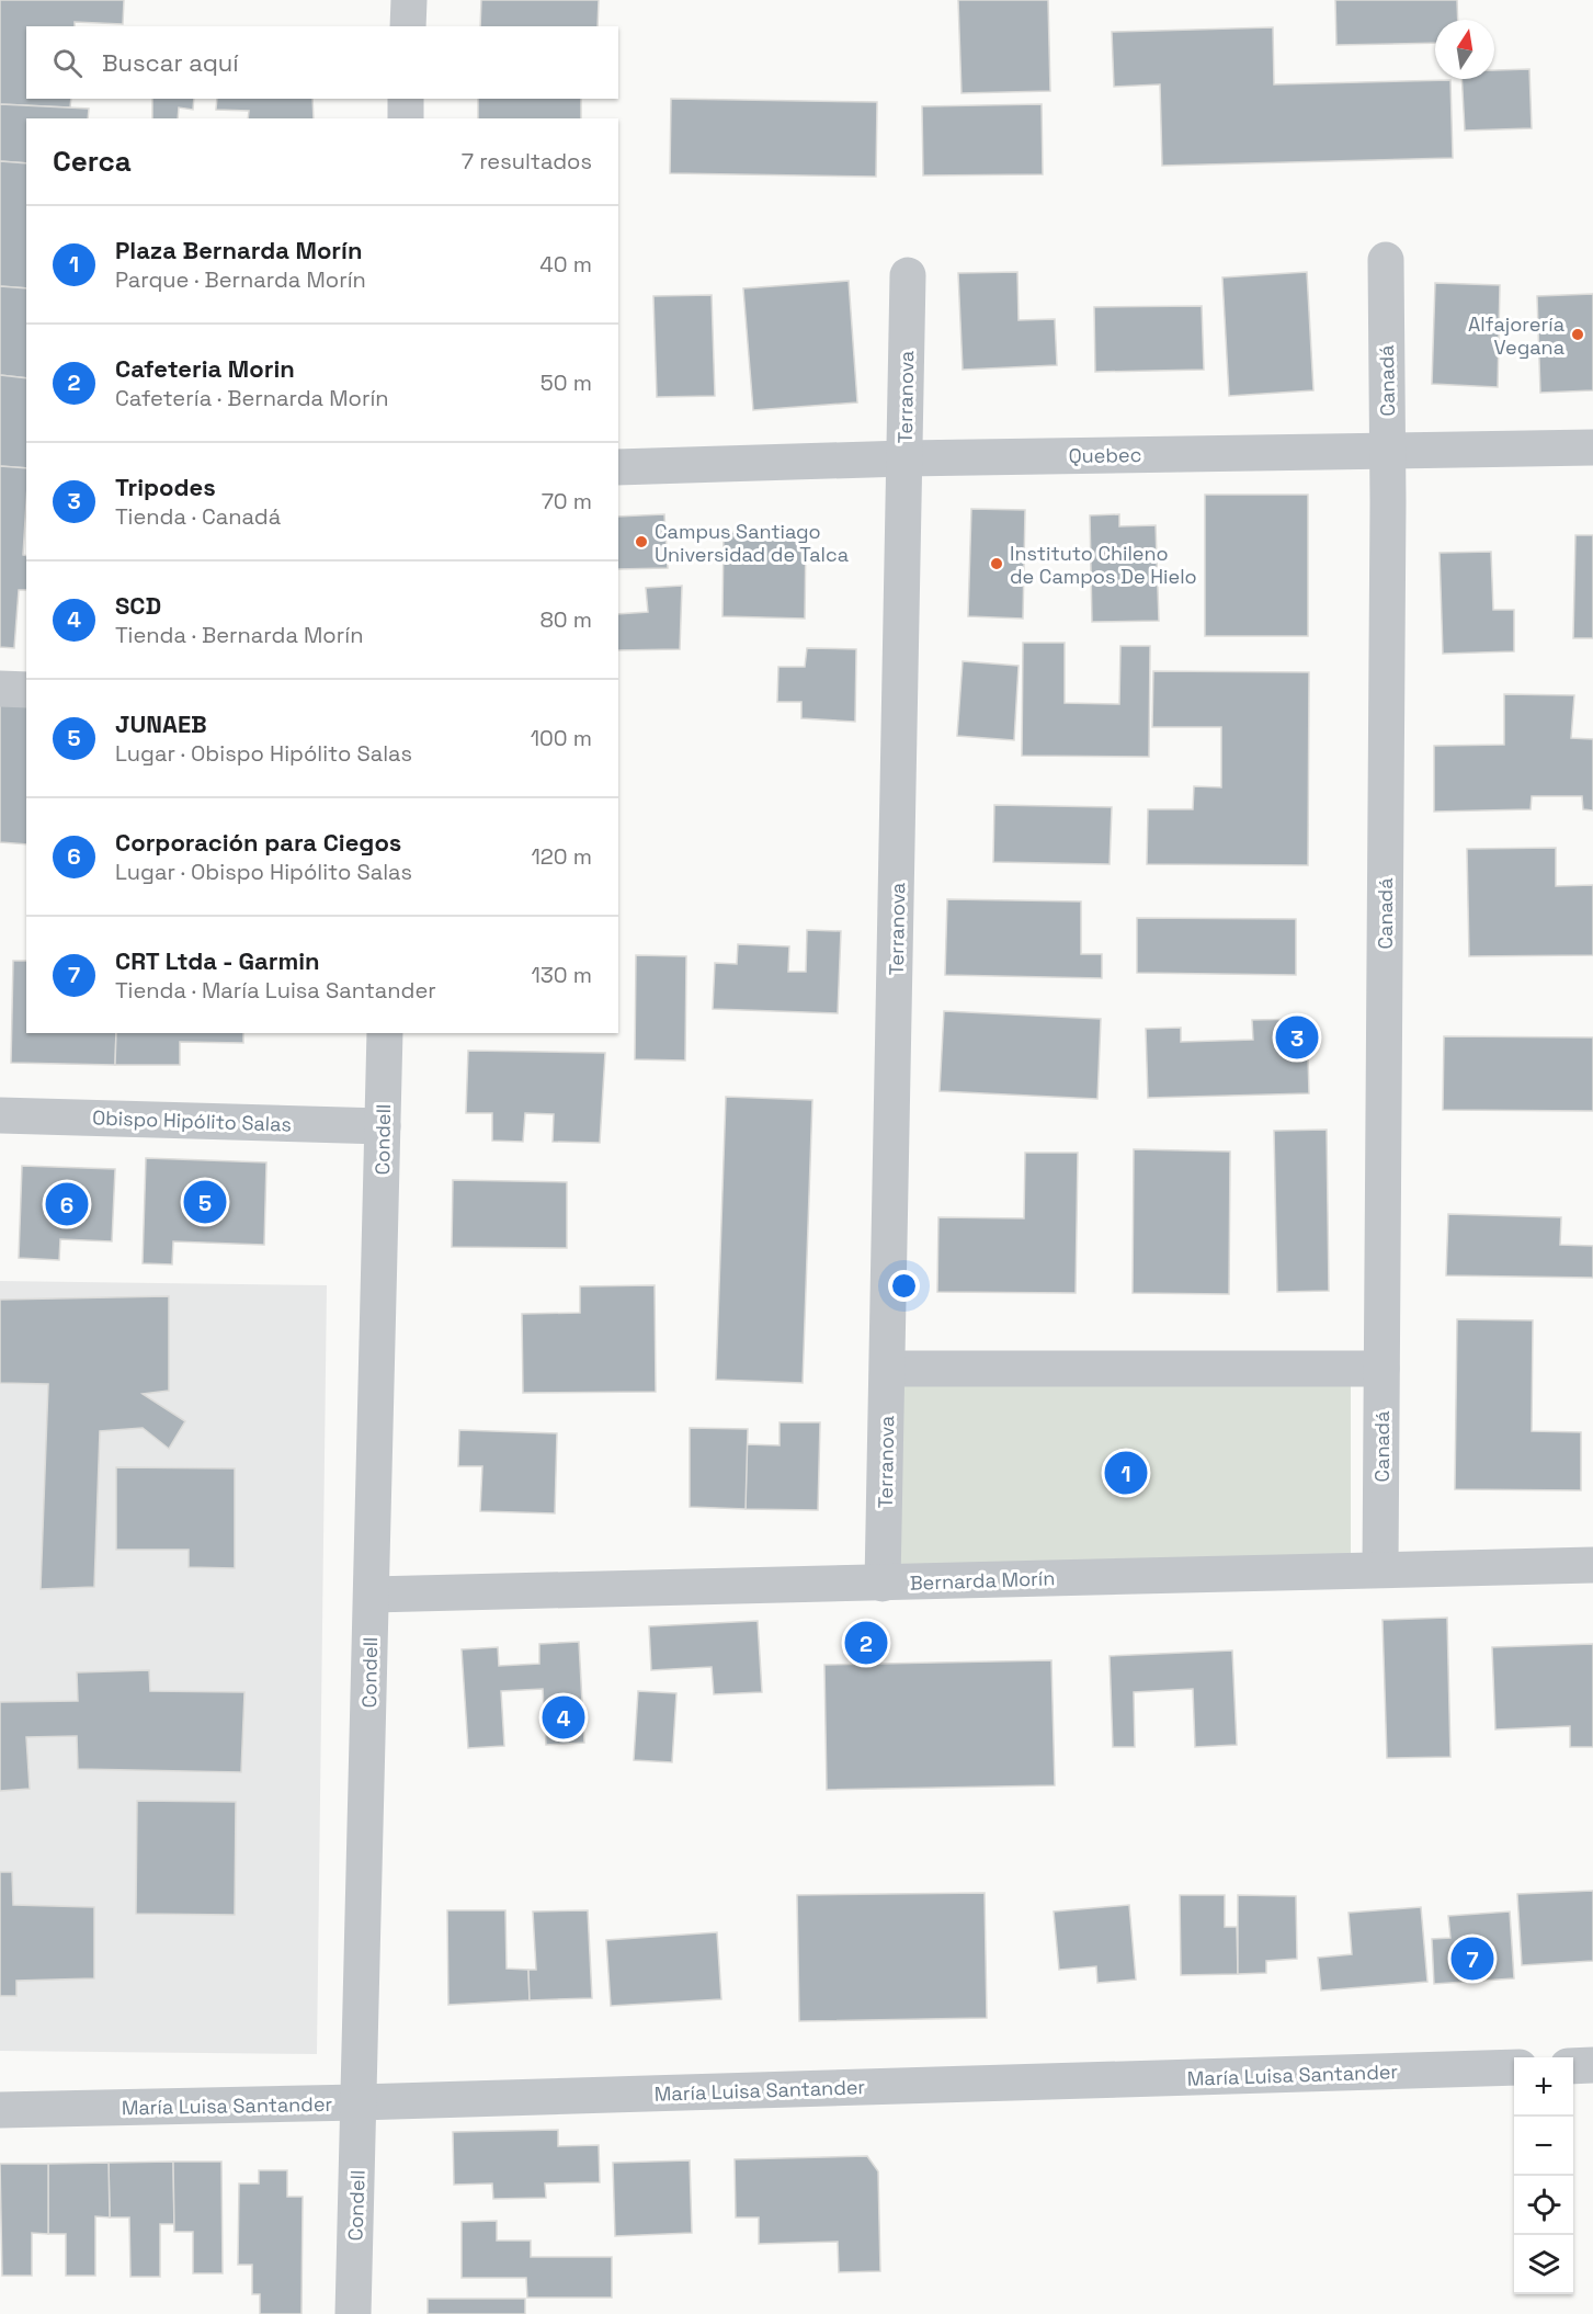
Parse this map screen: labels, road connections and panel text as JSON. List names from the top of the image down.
{
  "streets": {
    "street": [
      "Canadá",
      "Terranova",
      "Quebec",
      "Obispo Hipólito Salas",
      "Condell",
      "Bernarda Morín",
      "María Luisa Santander"
    ]
  },
  "crossings": [
    ["Canadá", "Quebec"],
    ["Canadá", "Bernarda Morín"],
    ["Terranova", "Quebec"],
    ["Terranova", "Bernarda Morín"],
    ["Obispo Hipólito Salas", "Condell"],
    ["Condell", "Bernarda Morín"],
    ["Condell", "María Luisa Santander"]
  ],
  "places": ["Alfajorería Vegana", "Campus Santiago Universidad de Talca", "Instituto Chileno de Campos De Hielo"],
  "north": "top",
  "page": {
    "search": "Buscar aquí",
    "heading": ["Cerca", "7 resultados"],
    "list": [
      {
        "mark": "1",
        "name": "Plaza Bernarda Morín",
        "note": "Parque · Bernarda Morín",
        "value": "40 m"
      },
      {
        "mark": "2",
        "name": "Cafeteria Morin",
        "note": "Cafetería · Bernarda Morín",
        "value": "50 m"
      },
      {
        "mark": "3",
        "name": "Tripodes",
        "note": "Tienda · Canadá",
        "value": "70 m"
      },
      {
        "mark": "4",
        "name": "SCD",
        "note": "Tienda · Bernarda Morín",
        "value": "80 m"
      },
      {
        "mark": "5",
        "name": "JUNAEB",
        "note": "Lugar · Obispo Hipólito Salas",
        "value": "100 m"
      },
      {
        "mark": "6",
        "name": "Corporación para Ciegos",
        "note": "Lugar · Obispo Hipólito Salas",
        "value": "120 m"
      },
      {
        "mark": "7",
        "name": "CRT Ltda - Garmin",
        "note": "Tienda · María Luisa Santander",
        "value": "130 m"
      }
    ],
    "pins": [
      "3",
      "5",
      "6",
      "1",
      "2",
      "4",
      "7"
    ],
    "map_buttons": ["+", "−"]
  }
}
